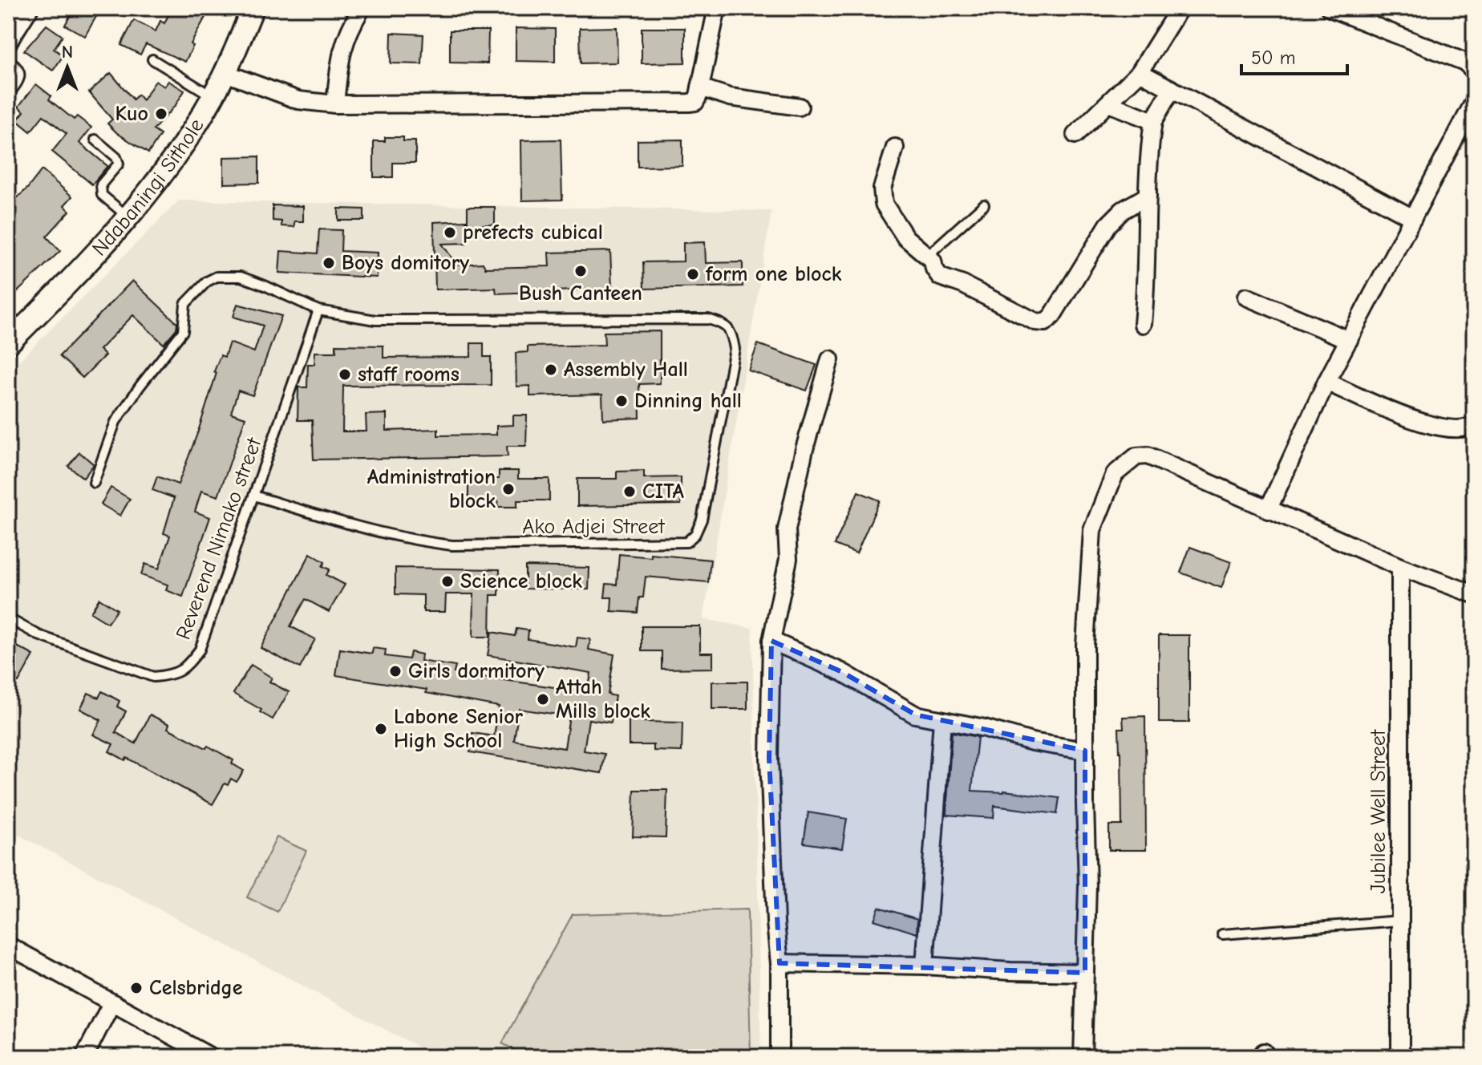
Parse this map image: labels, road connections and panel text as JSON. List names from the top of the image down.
{
  "streets": {
    "street": ["Ndabaningi Sithole", "Jubilee Well Street"],
    "lane": ["Ako Adjei Street", "Reverend Nimako street"]
  },
  "crossings": [
    ["Ako Adjei Street", "Reverend Nimako street"]
  ],
  "places": [
    "Kuo",
    "prefects cubical",
    "Boys domitory",
    "Bush Canteen",
    "form one block",
    "Assembly Hall",
    "staff rooms",
    "Dinning hall",
    "Administration block",
    "CITA",
    "Science block",
    "Girls dormitory",
    "Attah Mills block",
    "Labone Senior High School",
    "Celsbridge"
  ],
  "scale_bar": "50 m",
  "north": "top"
}
